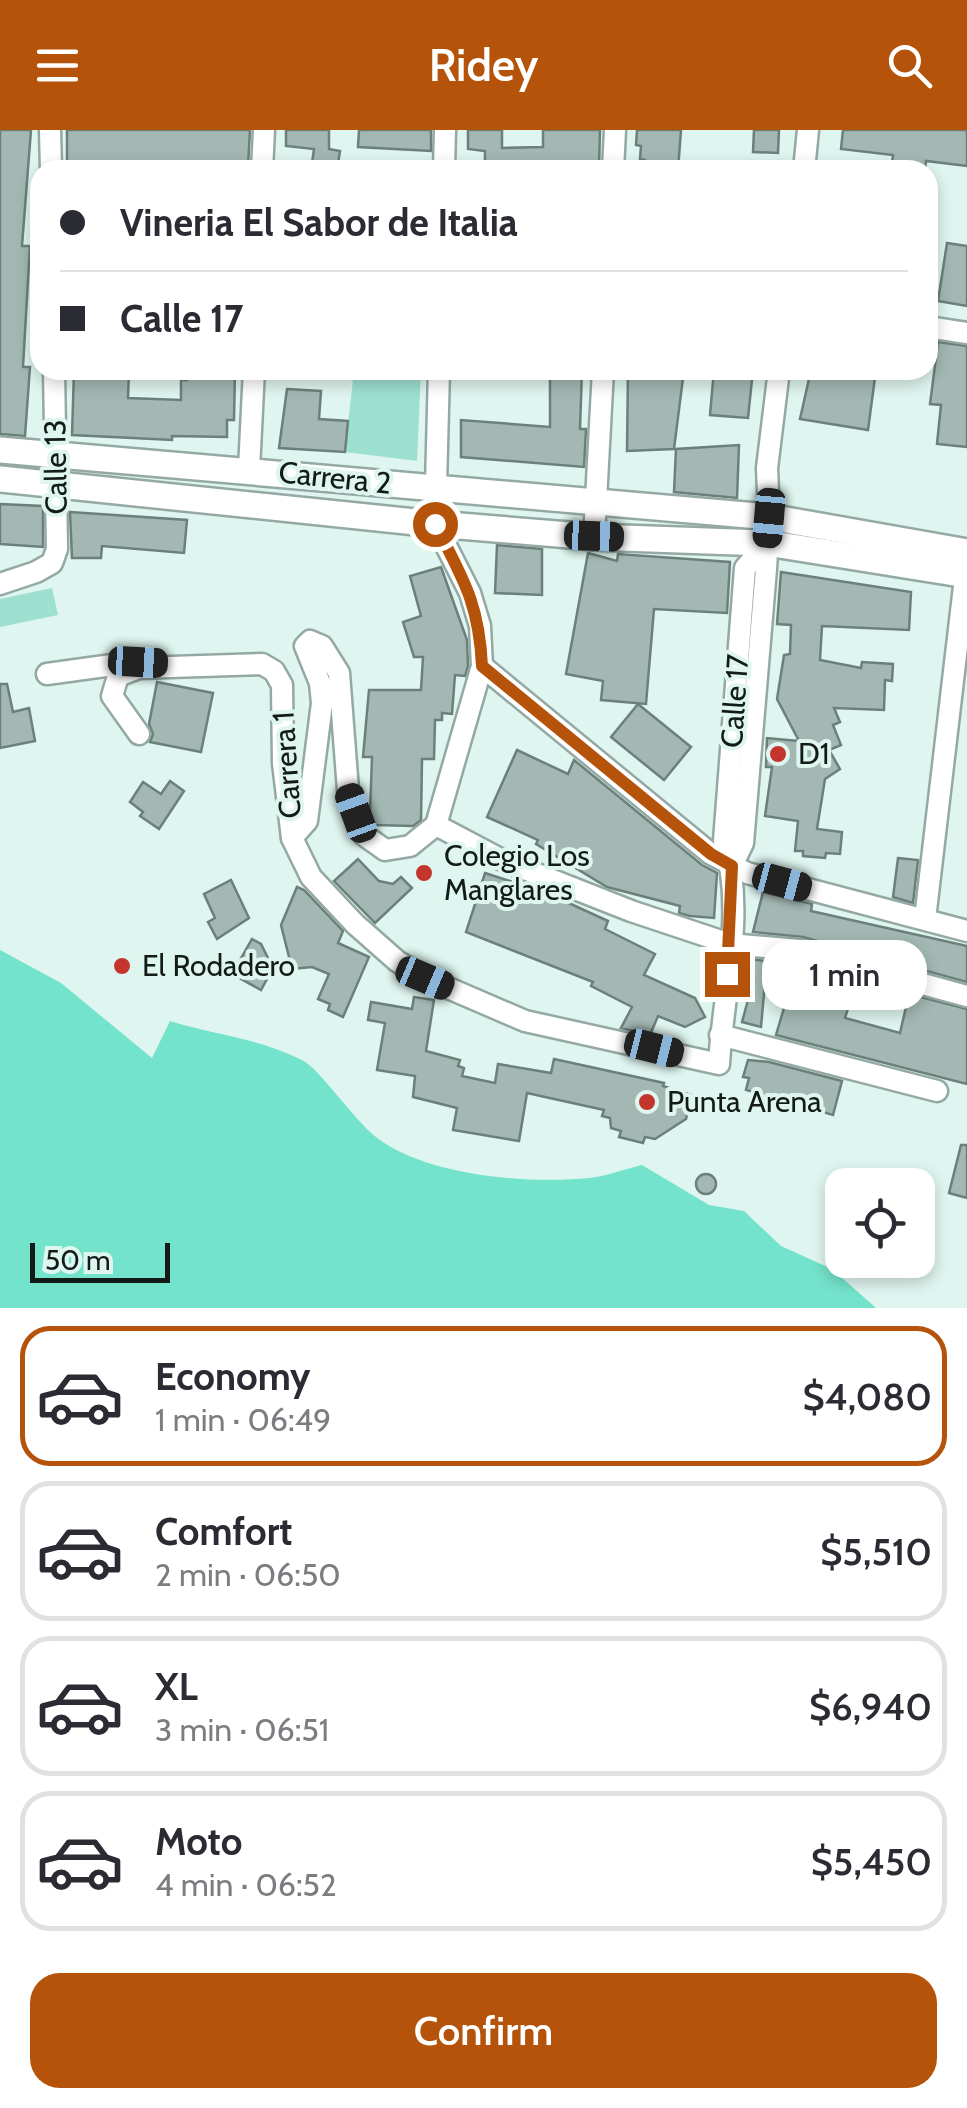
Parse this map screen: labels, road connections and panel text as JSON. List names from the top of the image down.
{
  "streets": {
    "street": [
      "Calle 13",
      "Carrera 2",
      "Calle 17",
      "Carrera 1"
    ]
  },
  "crossings": [
    ["Calle 13", "Carrera 2"],
    ["Carrera 2", "Calle 17"],
    ["Calle 17", "Carrera 1"]
  ],
  "places": [
    "D1",
    "Colegio Los Manglares",
    "El Rodadero",
    "Punta Arena"
  ],
  "scale_bar": "50 m",
  "page": {
    "header": "Ridey",
    "banner": ["Vineria El Sabor de Italia", "Calle 17"],
    "bubble": "1 min",
    "scale": "50 m",
    "list": [
      {
        "name": "Economy",
        "note": "1 min · 06:49",
        "value": "$4,080"
      },
      {
        "name": "Comfort",
        "note": "2 min · 06:50",
        "value": "$5,510"
      },
      {
        "name": "XL",
        "note": "3 min · 06:51",
        "value": "$6,940"
      },
      {
        "name": "Moto",
        "note": "4 min · 06:52",
        "value": "$5,450"
      }
    ],
    "buttons": "Confirm"
  }
}
